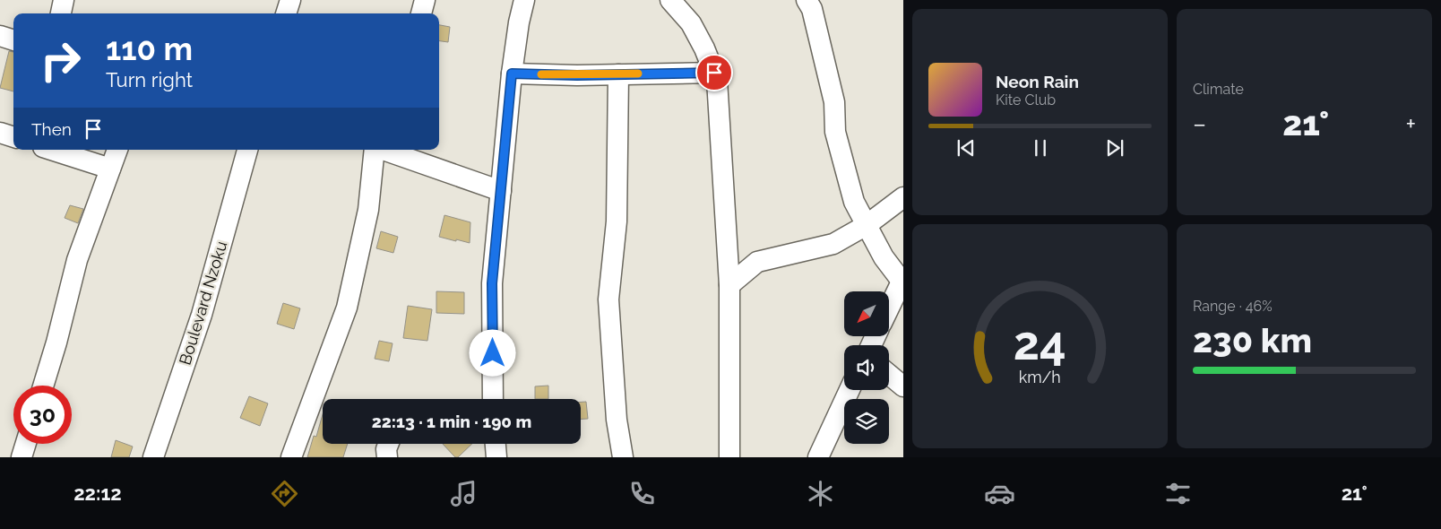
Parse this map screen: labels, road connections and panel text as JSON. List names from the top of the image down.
{
  "streets": {
    "street": ["Boulevard Nzoku"]
  },
  "north": "bottom left",
  "page": {
    "tile": [
      "Climate",
      ["Range · 46%", "230 km"]
    ],
    "turn": ["110 m", "Turn right"],
    "song": ["Neon Rain", "Kite Club"],
    "heat": ["−", "21°", "+"],
    "then": "Then",
    "limit": "30",
    "trip": "22:13 · 1 min · 190 m",
    "tabs": ["22:12", "21°"],
    "gauge": ["24", "km/h"]
  }
}
